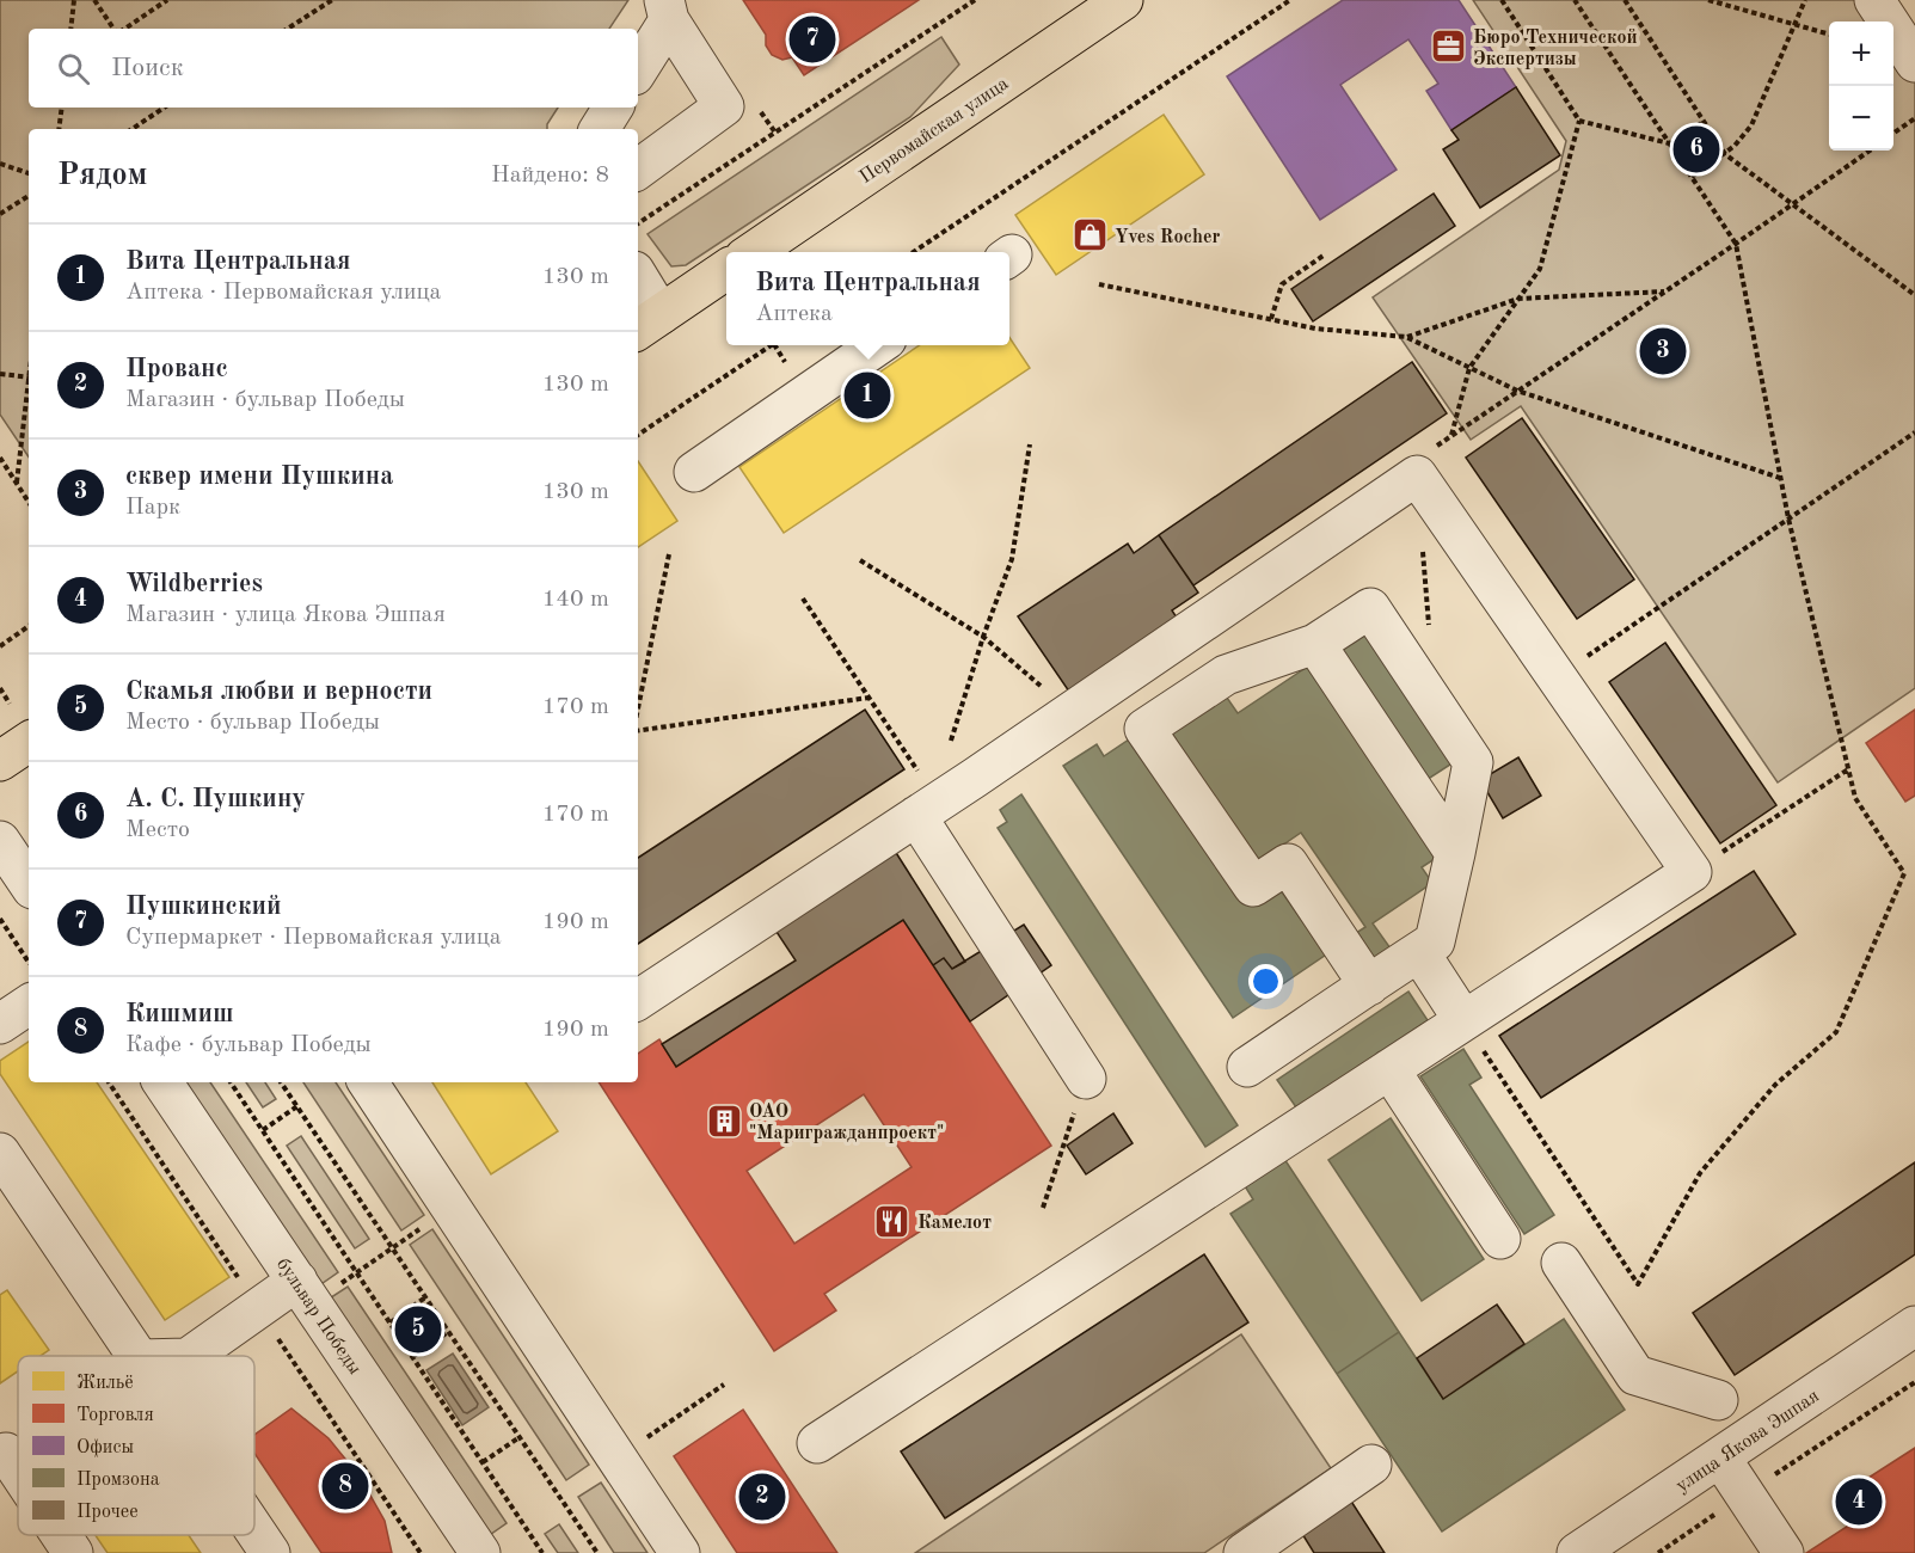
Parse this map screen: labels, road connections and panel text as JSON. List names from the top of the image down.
{
  "streets": {
    "main road": ["Первомайская улица"],
    "street": ["бульвар Победы", "улица Якова Эшпая"]
  },
  "places": {
    "office": ["Бюро Технической Экспертизы"],
    "shop": ["Yves Rocher"],
    "building": ["OAO \"Маригражданпроект\""],
    "restaurant": ["Камелот"]
  },
  "legend": [
    "Жильё",
    "Торговля",
    "Офисы",
    "Промзона",
    "Прочее"
  ],
  "page": {
    "pins": [
      "7",
      "6",
      "3",
      "1",
      "5",
      "8",
      "2",
      "4"
    ],
    "map_buttons": ["+", "−"],
    "search": "Поиск",
    "heading": ["Рядом", "Найдено: 8"],
    "list": [
      {
        "mark": "1",
        "name": "Вита Центральная",
        "note": "Аптека · Первомайская улица",
        "value": "130 m"
      },
      {
        "mark": "2",
        "name": "Прованс",
        "note": "Магазин · бульвар Победы",
        "value": "130 m"
      },
      {
        "mark": "3",
        "name": "сквер имени Пушкина",
        "note": "Парк",
        "value": "130 m"
      },
      {
        "mark": "4",
        "name": "Wildberries",
        "note": "Магазин · улица Якова Эшпая",
        "value": "140 m"
      },
      {
        "mark": "5",
        "name": "Скамья любви и верности",
        "note": "Место · бульвар Победы",
        "value": "170 m"
      },
      {
        "mark": "6",
        "name": "А. С. Пушкину",
        "note": "Место",
        "value": "170 m"
      },
      {
        "mark": "7",
        "name": "Пушкинский",
        "note": "Супермаркет · Первомайская улица",
        "value": "190 m"
      },
      {
        "mark": "8",
        "name": "Кишмиш",
        "note": "Кафе · бульвар Победы",
        "value": "190 m"
      }
    ],
    "popup": ["Вита Центральная", "Аптека"]
  }
}
